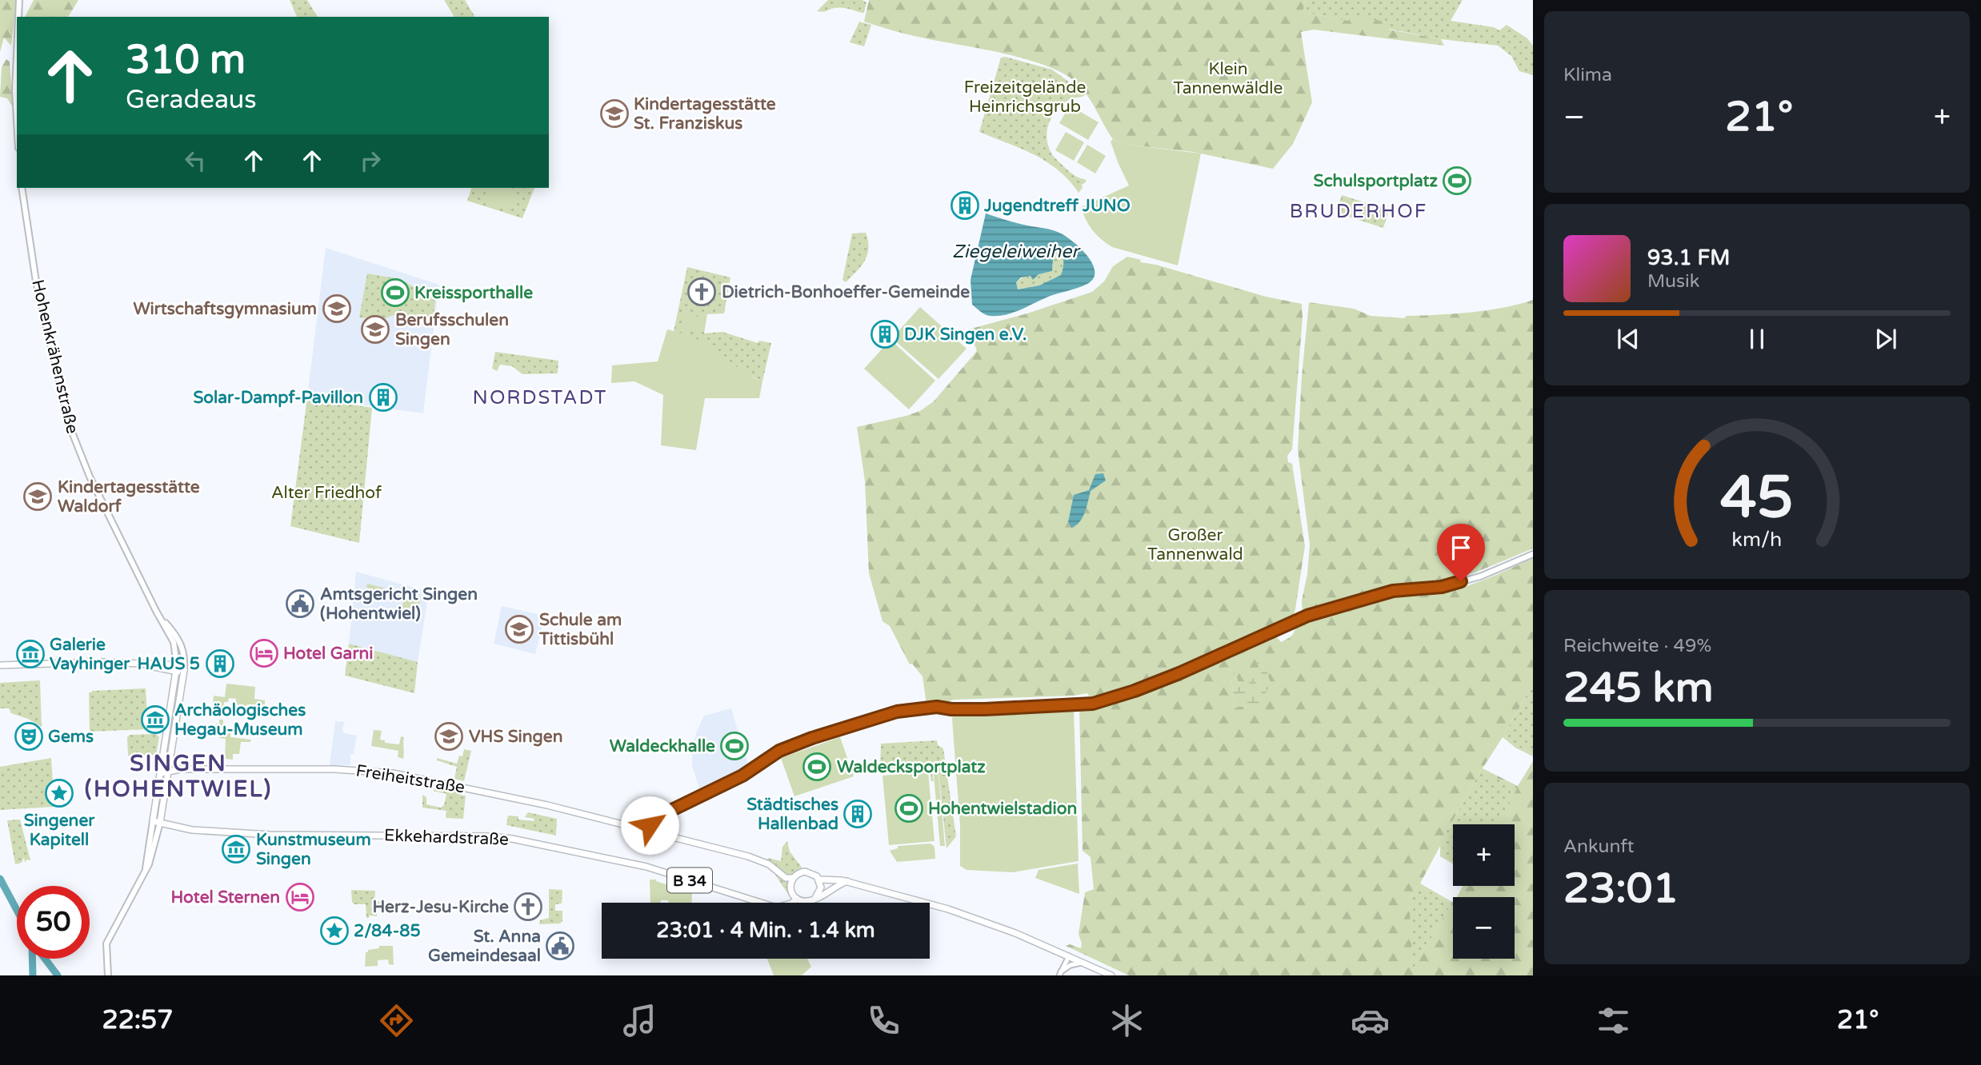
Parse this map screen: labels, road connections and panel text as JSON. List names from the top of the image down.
{
  "streets": {
    "main road": [
      "Hohenkrähenstraße",
      "Freiheitstraße",
      "Ekkehardstraße",
      "B 34"
    ]
  },
  "crossings": [
    ["Freiheitstraße", "B 34"],
    ["Ekkehardstraße", "B 34"]
  ],
  "districts": ["BRUDERHOF", "NORDSTADT", "SINGEN (HOHENTWIEL)"],
  "water": ["Ziegeleiweiher"],
  "parks": [
    "Klein Tannenwäldle",
    "Freizeitgelände Heinrichsgrub",
    "Alter Friedhof",
    "Großer Tannenwald"
  ],
  "places": {
    "school or university": [
      "Kindertagesstätte St. Franziskus",
      "Wirtschaftsgymnasium",
      "Berufsschulen Singen",
      "Kindertagesstätte Waldorf",
      "Schule am Tittisbühl",
      "VHS Singen"
    ],
    "sports": [
      "Schulsportplatz",
      "Kreissporthalle",
      "Waldeckhalle",
      "Waldecksportplatz",
      "Hohentwielstadion"
    ],
    "building": [
      "Jugendtreff JUNO",
      "DJK Singen e.V.",
      "Solar-Dampf-Pavillon",
      "HAUS 5",
      "Städtisches Hallenbad"
    ],
    "church": ["Dietrich-Bonhoeffer-Gemeinde", "Herz-Jesu-Kirche"],
    "public building": ["Amtsgericht Singen (Hohentwiel)", "St. Anna Gemeindesaal"],
    "hotel": ["Hotel Garni", "Hotel Sternen"],
    "museum": ["Galerie Vayhinger", "Archäologisches Hegau-Museum", "Kunstmuseum Singen"],
    "theatre": ["Gems"],
    "place": ["Singener Kapitell", "2/84-85"]
  },
  "page": {
    "tile": [
      "Klima",
      ["Reichweite · 49%", "245 km"],
      ["Ankunft", "23:01"]
    ],
    "turn": ["310 m", "Geradeaus"],
    "heat": ["−", "21°", "+"],
    "song": ["93.1 FM", "Musik"],
    "map_buttons": ["+", "−"],
    "limit": "50",
    "trip": "23:01 · 4 Min. · 1.4 km",
    "tabs": ["22:57", "21°"],
    "gauge": ["45", "km/h"]
  }
}
